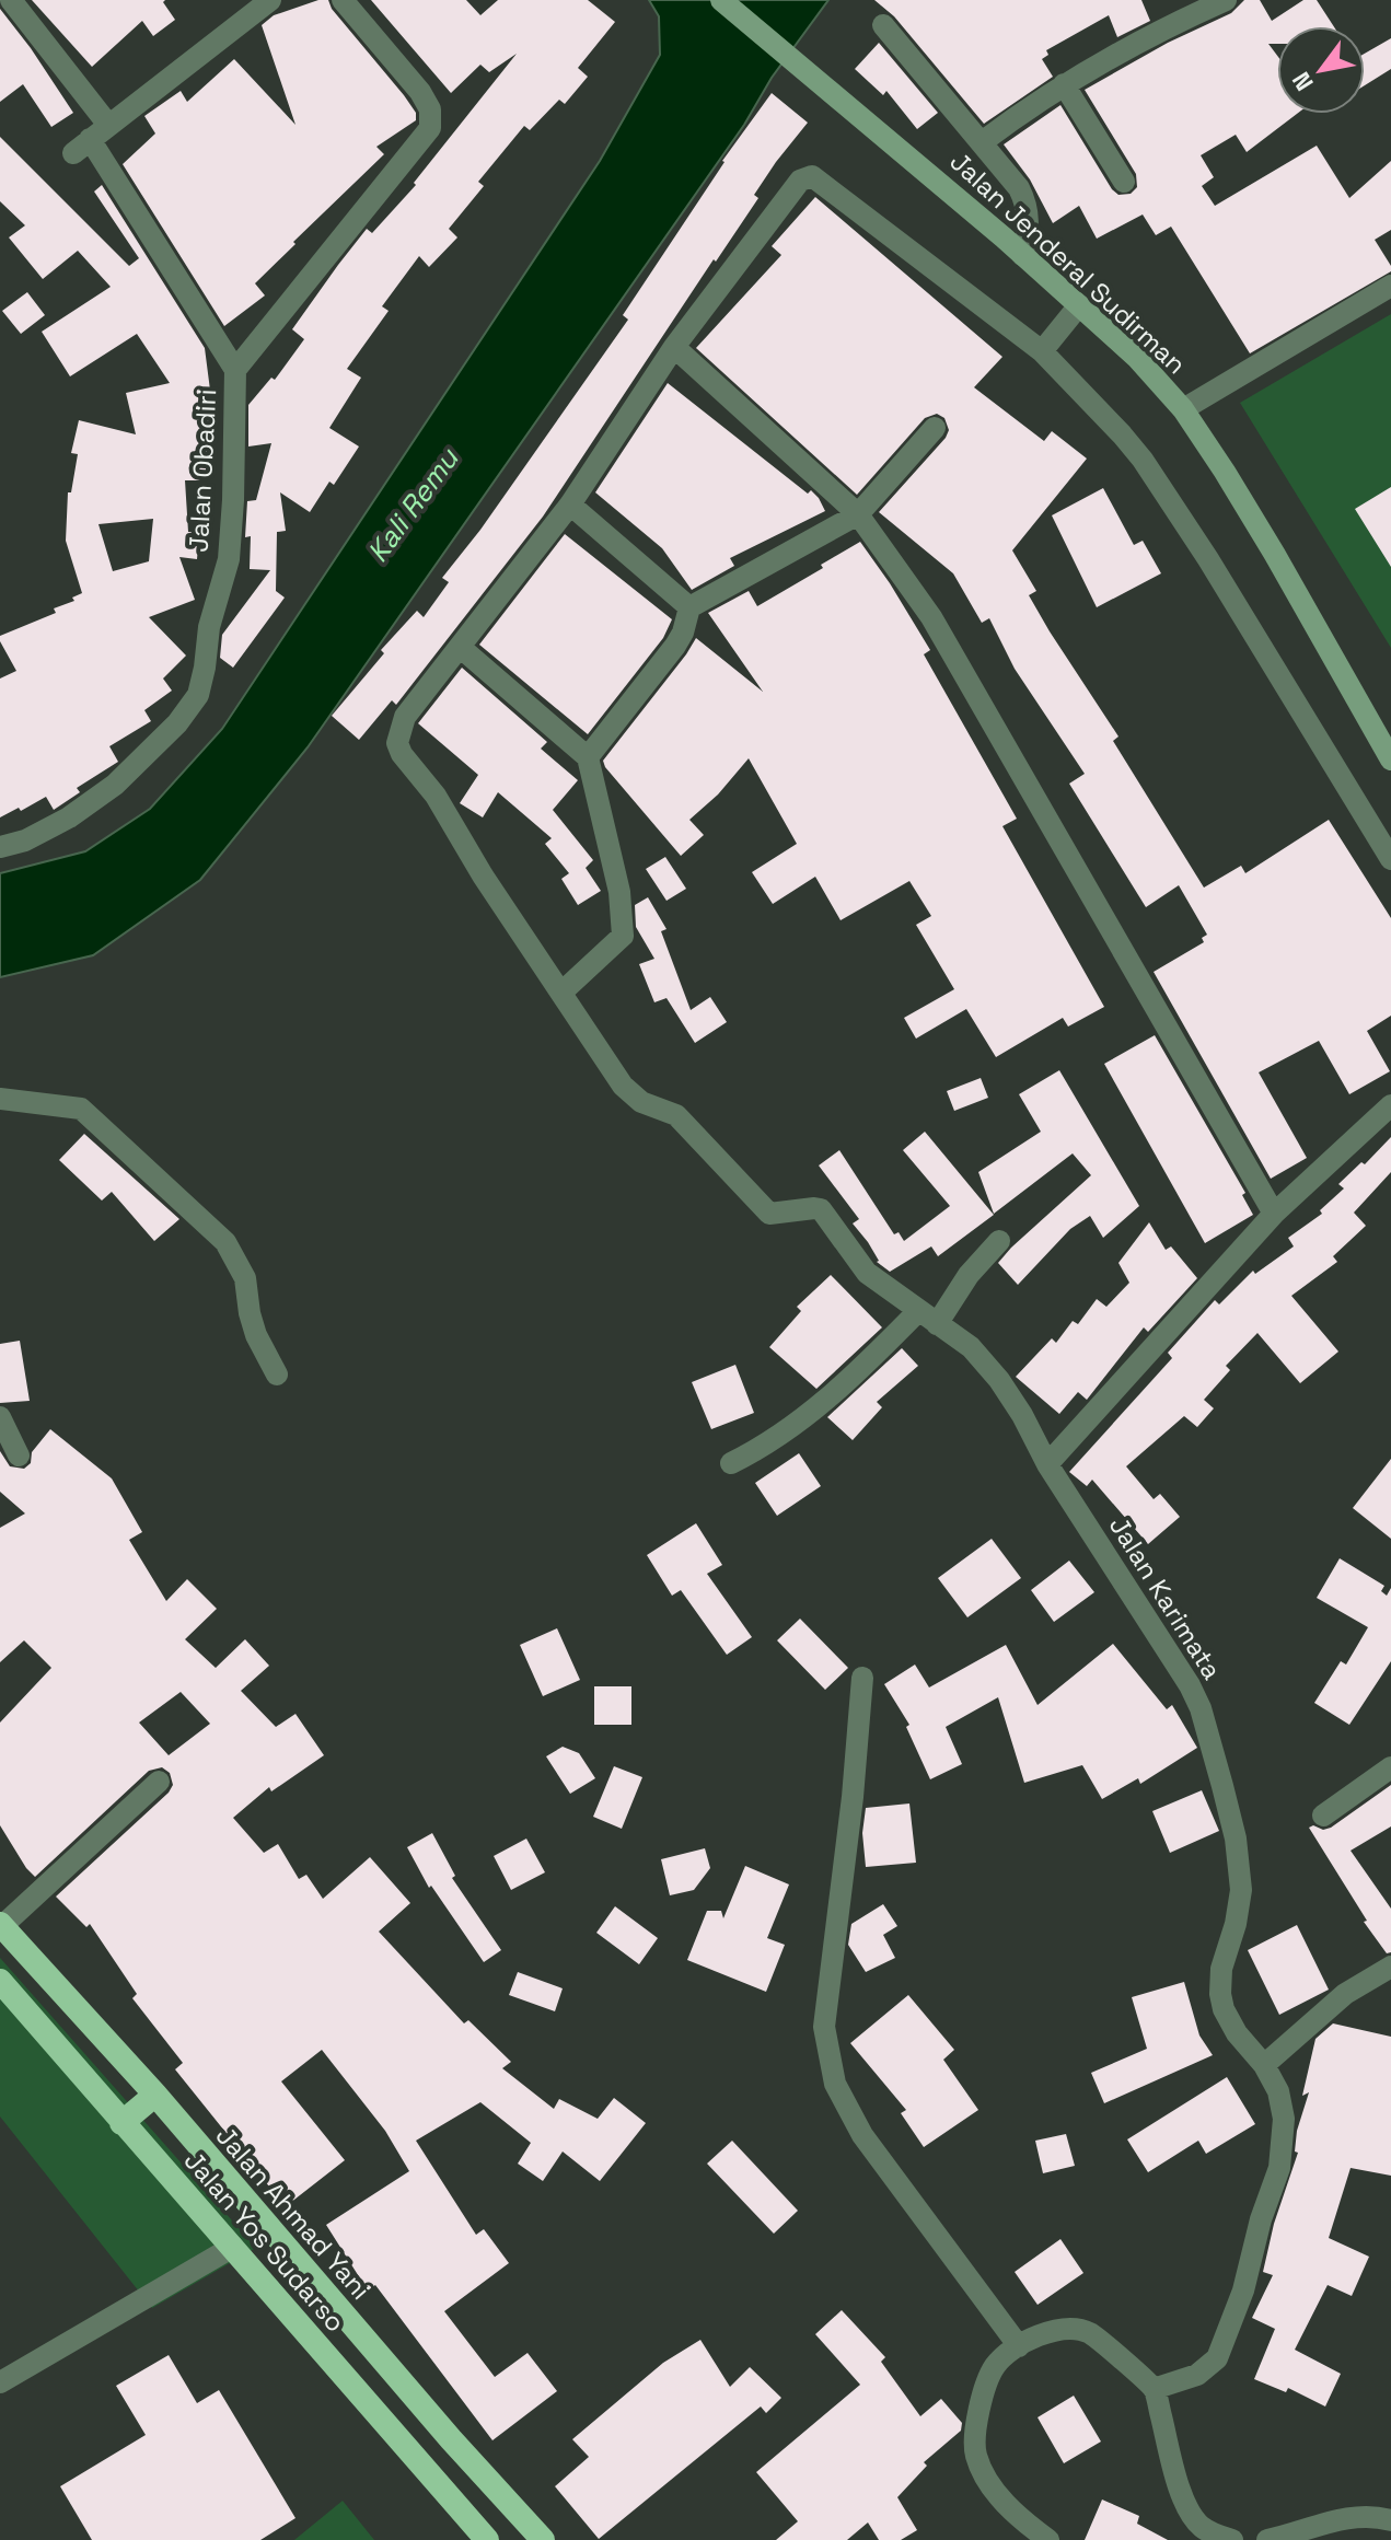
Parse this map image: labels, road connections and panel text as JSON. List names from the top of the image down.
{
  "streets": {
    "highway": ["Jalan Ahmad Yani", "Jalan Yos Sudarso"],
    "main road": ["Jalan Jenderal Sudirman"],
    "street": ["Jalan Obadiri", "Jalan Karimata"]
  },
  "water": ["Kali Remu"],
  "north": "bottom left"
}
